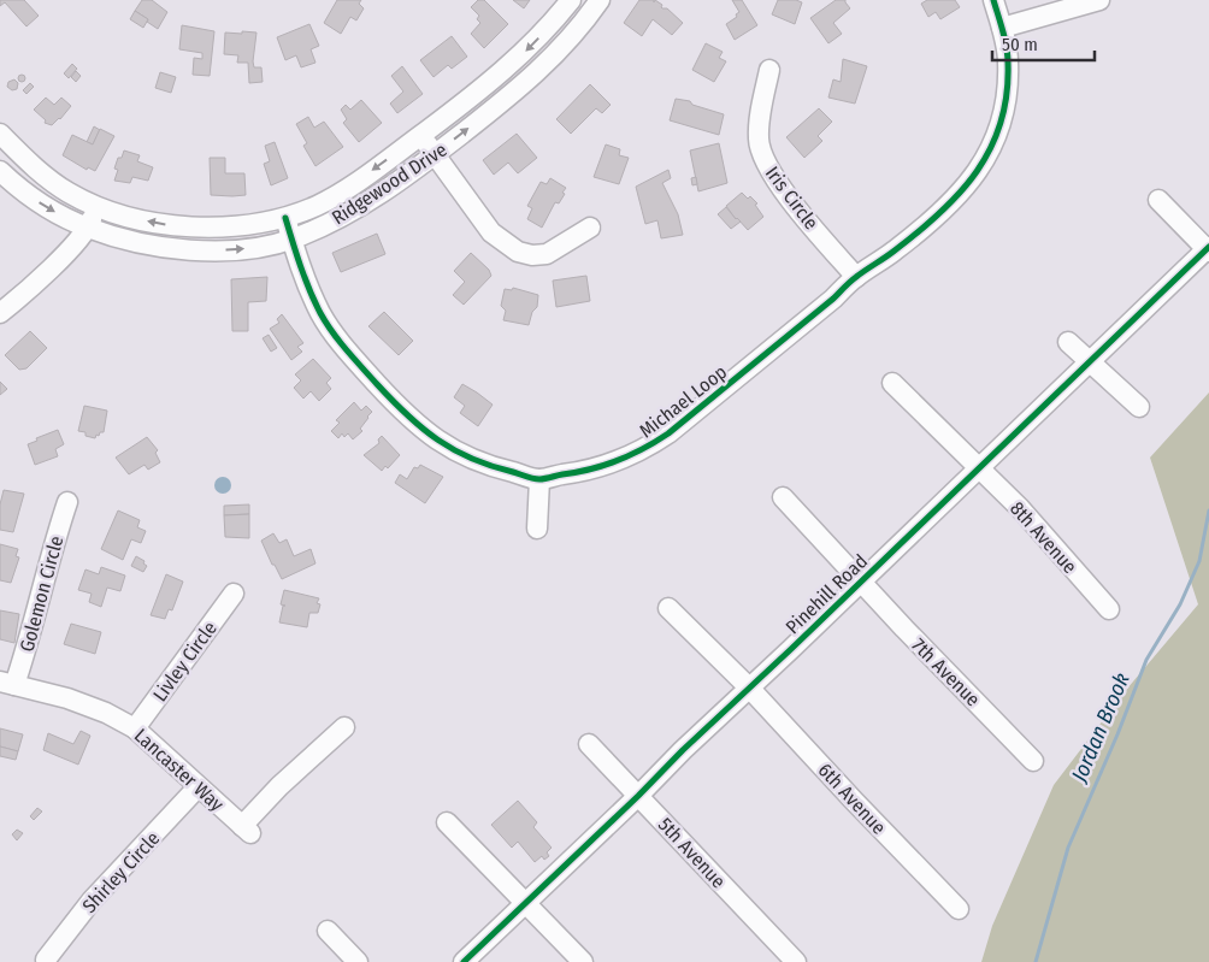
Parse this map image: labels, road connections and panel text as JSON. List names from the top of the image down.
{
  "streets": {
    "street": [
      "Ridgewood Drive",
      "Iris Circle",
      "Michael Loop",
      "8th Avenue",
      "Golemon Circle",
      "Pinehill Road",
      "Livley Circle",
      "7th Avenue",
      "Lancaster Way",
      "6th Avenue",
      "5th Avenue",
      "Shirley Circle"
    ]
  },
  "crossings": [
    ["Ridgewood Drive", "Michael Loop"],
    ["Iris Circle", "Michael Loop"],
    ["8th Avenue", "Pinehill Road"],
    ["Golemon Circle", "Lancaster Way"],
    ["Pinehill Road", "7th Avenue"],
    ["Pinehill Road", "6th Avenue"],
    ["Pinehill Road", "5th Avenue"],
    ["Livley Circle", "Lancaster Way"],
    ["Lancaster Way", "Shirley Circle"]
  ],
  "water": ["Jordan Brook"],
  "scale_bar": "50 m"
}
